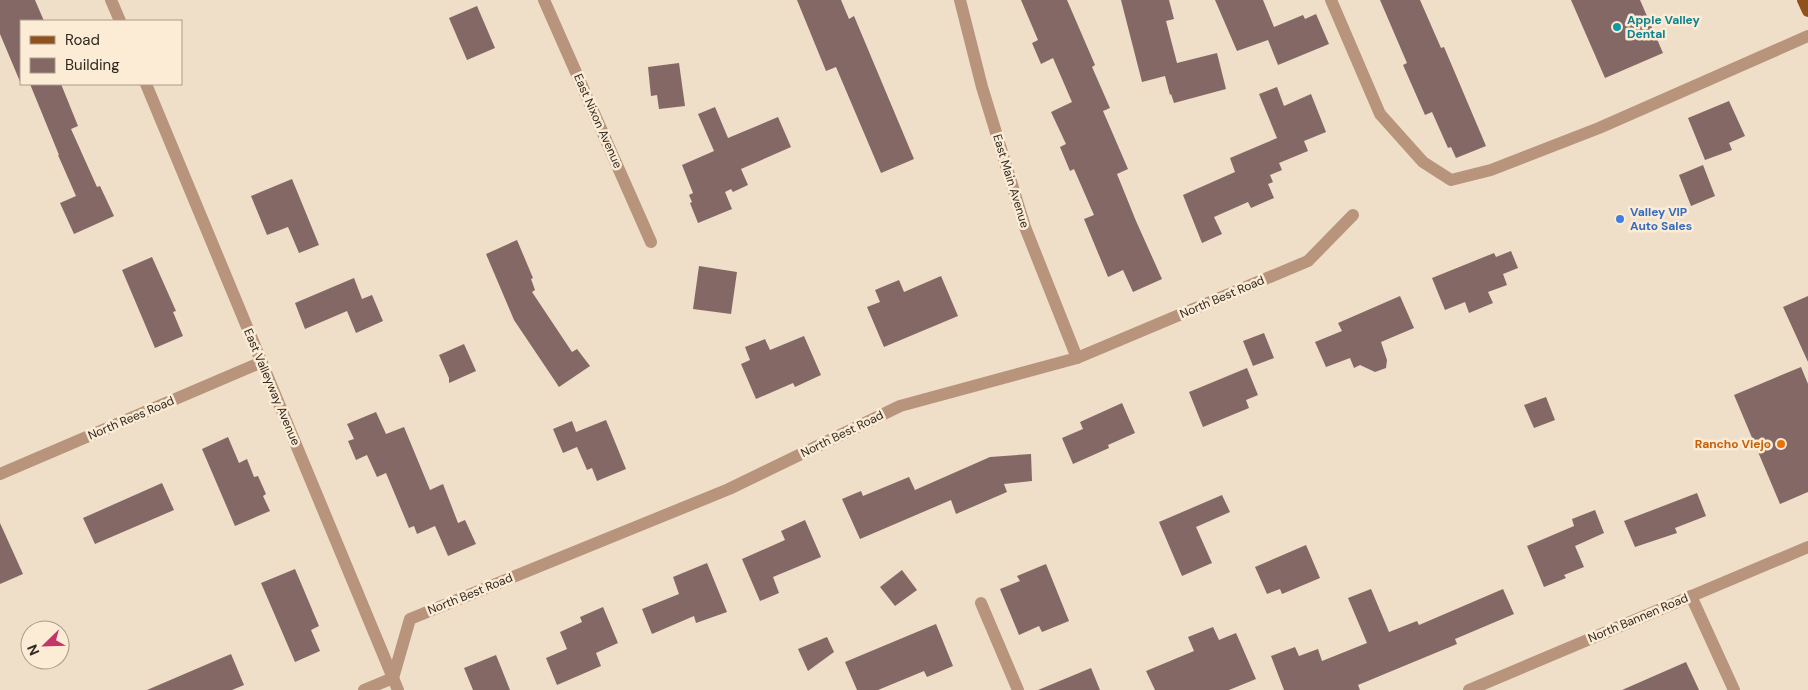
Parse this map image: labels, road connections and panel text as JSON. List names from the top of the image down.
{
  "streets": {
    "street": [
      "East Nixon Avenue",
      "East Main Avenue",
      "North Best Road",
      "East Valleyway Avenue",
      "North Rees Road",
      "North Bannen Road"
    ]
  },
  "crossings": [
    ["East Main Avenue", "North Best Road"],
    ["North Best Road", "East Valleyway Avenue"],
    ["East Valleyway Avenue", "North Rees Road"]
  ],
  "places": ["Apple Valley Dental", "Valley VIP Auto Sales", "Rancho Viejo"],
  "legend": ["Road", "Building"],
  "north": "bottom left"
}
